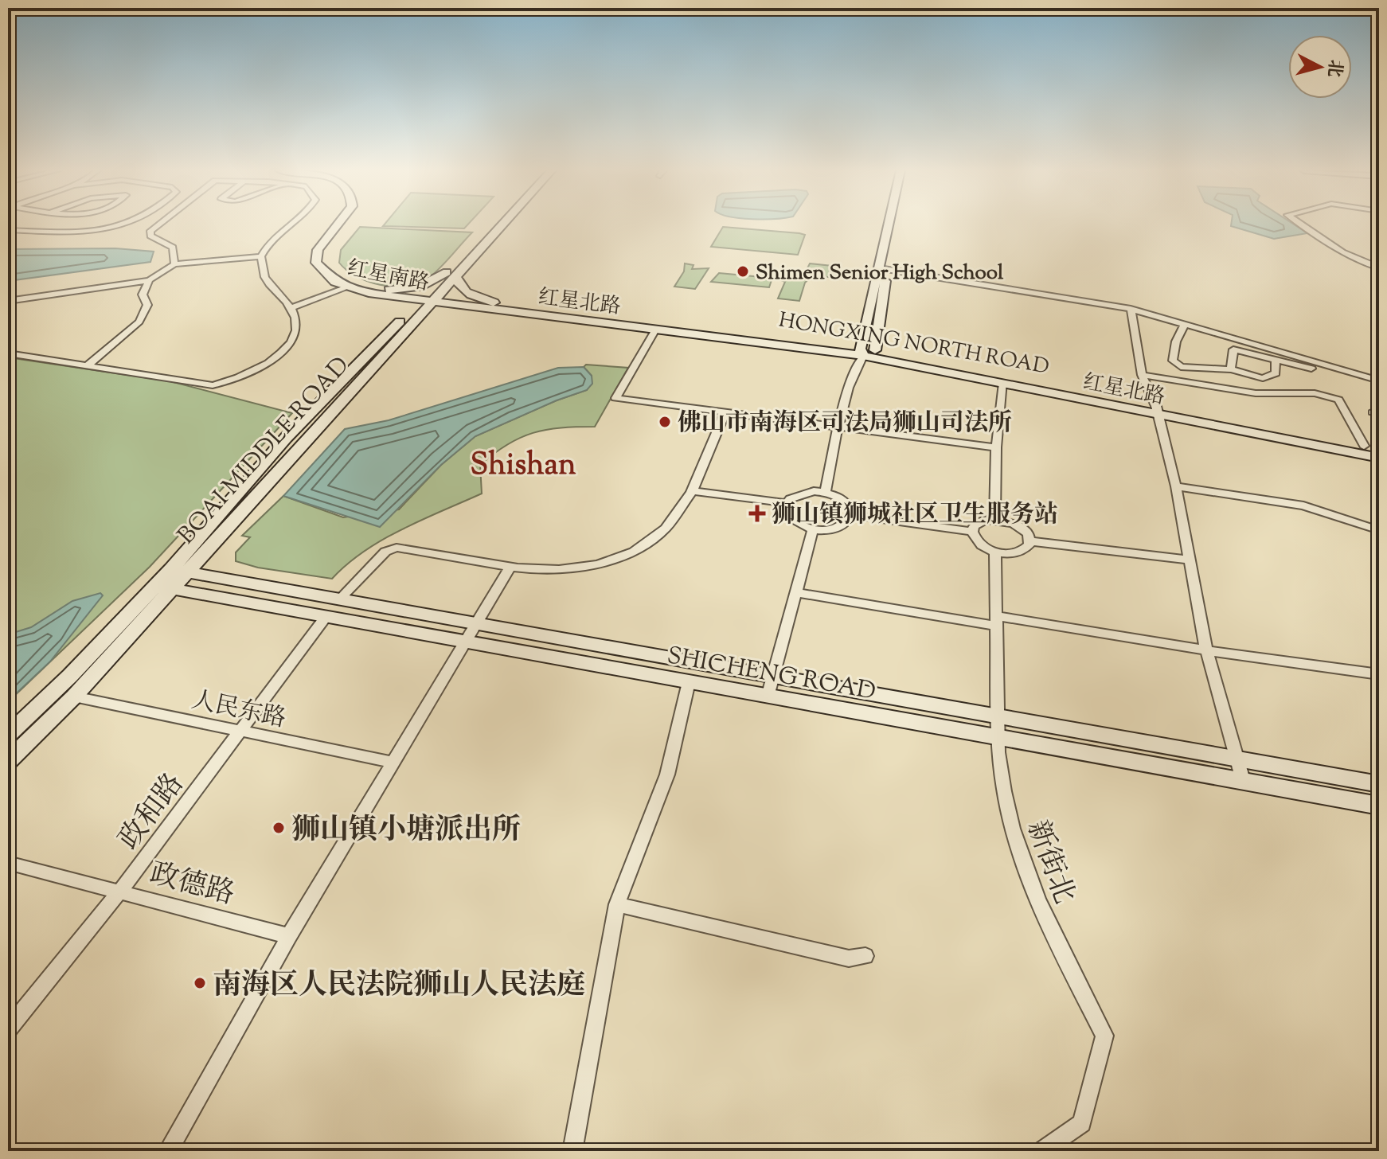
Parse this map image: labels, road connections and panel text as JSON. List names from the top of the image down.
{
  "streets": {
    "main road": [
      "红星南路",
      "红星北路",
      "HONGXING NORTH ROAD",
      "BOAI MIDDLE ROAD",
      "SHICHENG ROAD"
    ],
    "street": [
      "人民东路",
      "政和路",
      "新街北",
      "政德路"
    ]
  },
  "crossings": [
    ["红星南路", "红星北路"],
    ["红星南路", "HONGXING NORTH ROAD"],
    ["红星南路", "BOAI MIDDLE ROAD"],
    ["红星北路", "HONGXING NORTH ROAD"],
    ["HONGXING NORTH ROAD", "BOAI MIDDLE ROAD"],
    ["BOAI MIDDLE ROAD", "SHICHENG ROAD"],
    ["BOAI MIDDLE ROAD", "人民东路"],
    ["SHICHENG ROAD", "政和路"],
    ["SHICHENG ROAD", "新街北"],
    ["人民东路", "政和路"],
    ["政和路", "政德路"]
  ],
  "districts": ["Shishan"],
  "places": {
    "other": [
      "Shimen Senior High School",
      "佛山市南海区司法局狮山司法所",
      "狮山镇小塘派出所",
      "南海区人民法院狮山人民法庭"
    ],
    "health": ["狮山镇狮城社区卫生服务站"]
  },
  "north": "right"
}
